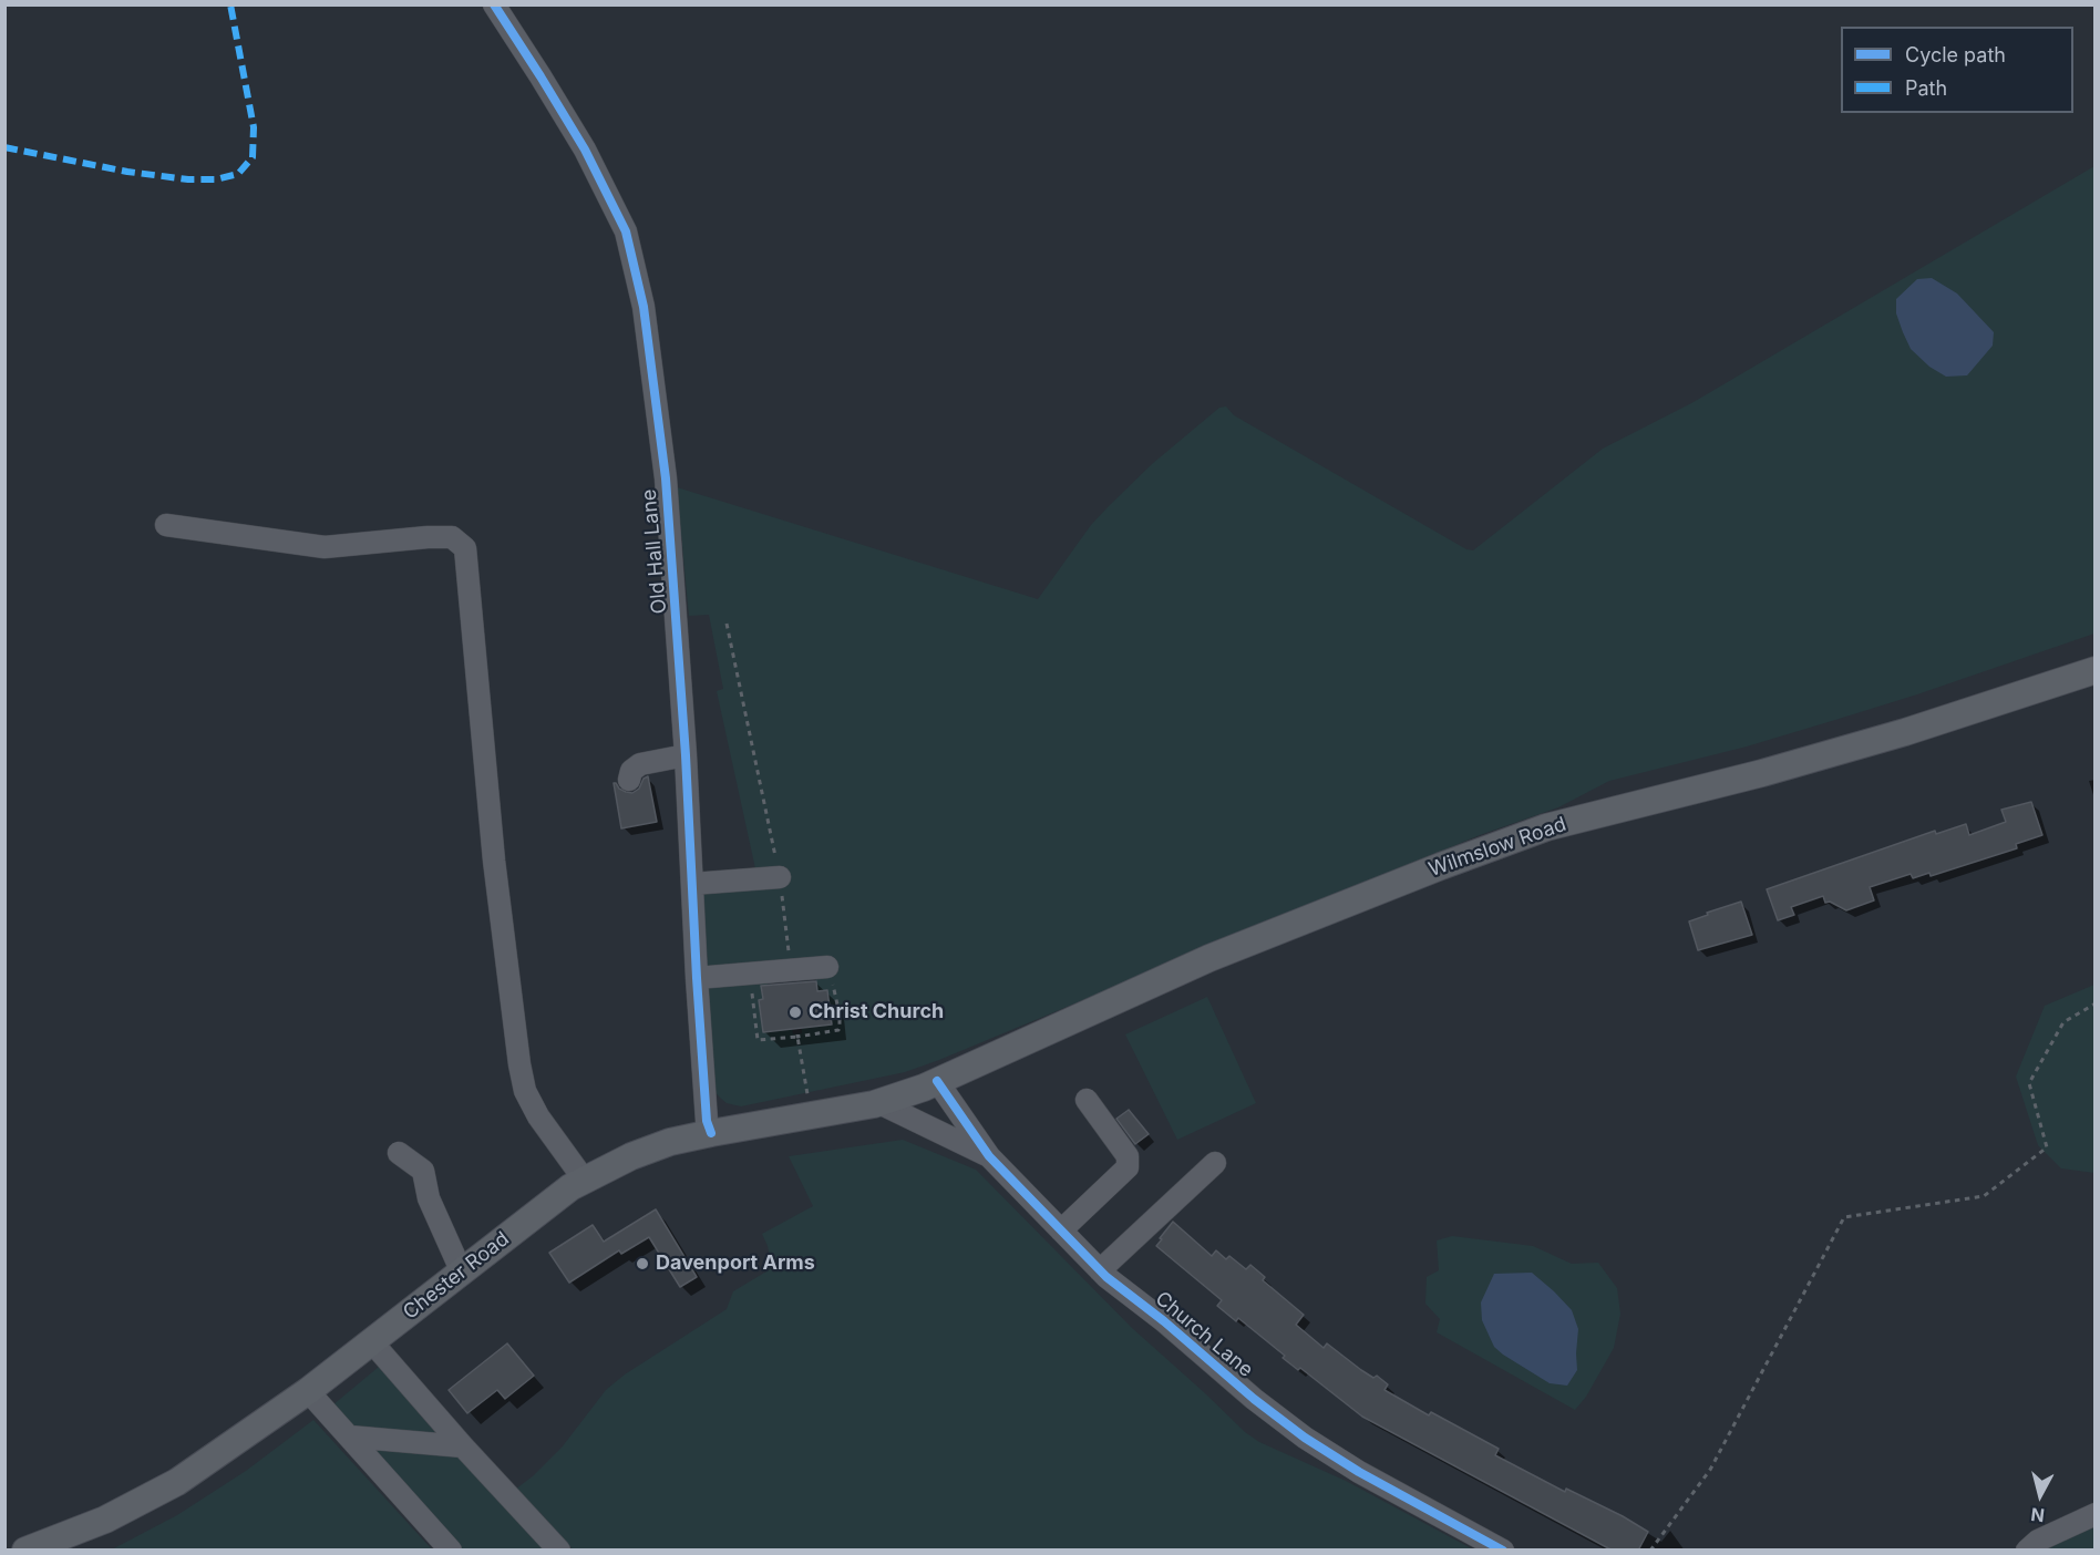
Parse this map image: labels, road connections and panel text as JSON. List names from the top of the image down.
{
  "streets": {
    "main road": ["Wilmslow Road", "Chester Road"],
    "street": ["Old Hall Lane", "Church Lane"]
  },
  "crossings": [
    ["Old Hall Lane", "Chester Road"],
    ["Wilmslow Road", "Chester Road"],
    ["Wilmslow Road", "Church Lane"],
    ["Chester Road", "Church Lane"]
  ],
  "places": ["Christ Church", "Davenport Arms"],
  "legend": ["Cycle path", "Path"],
  "north": "bottom"
}
